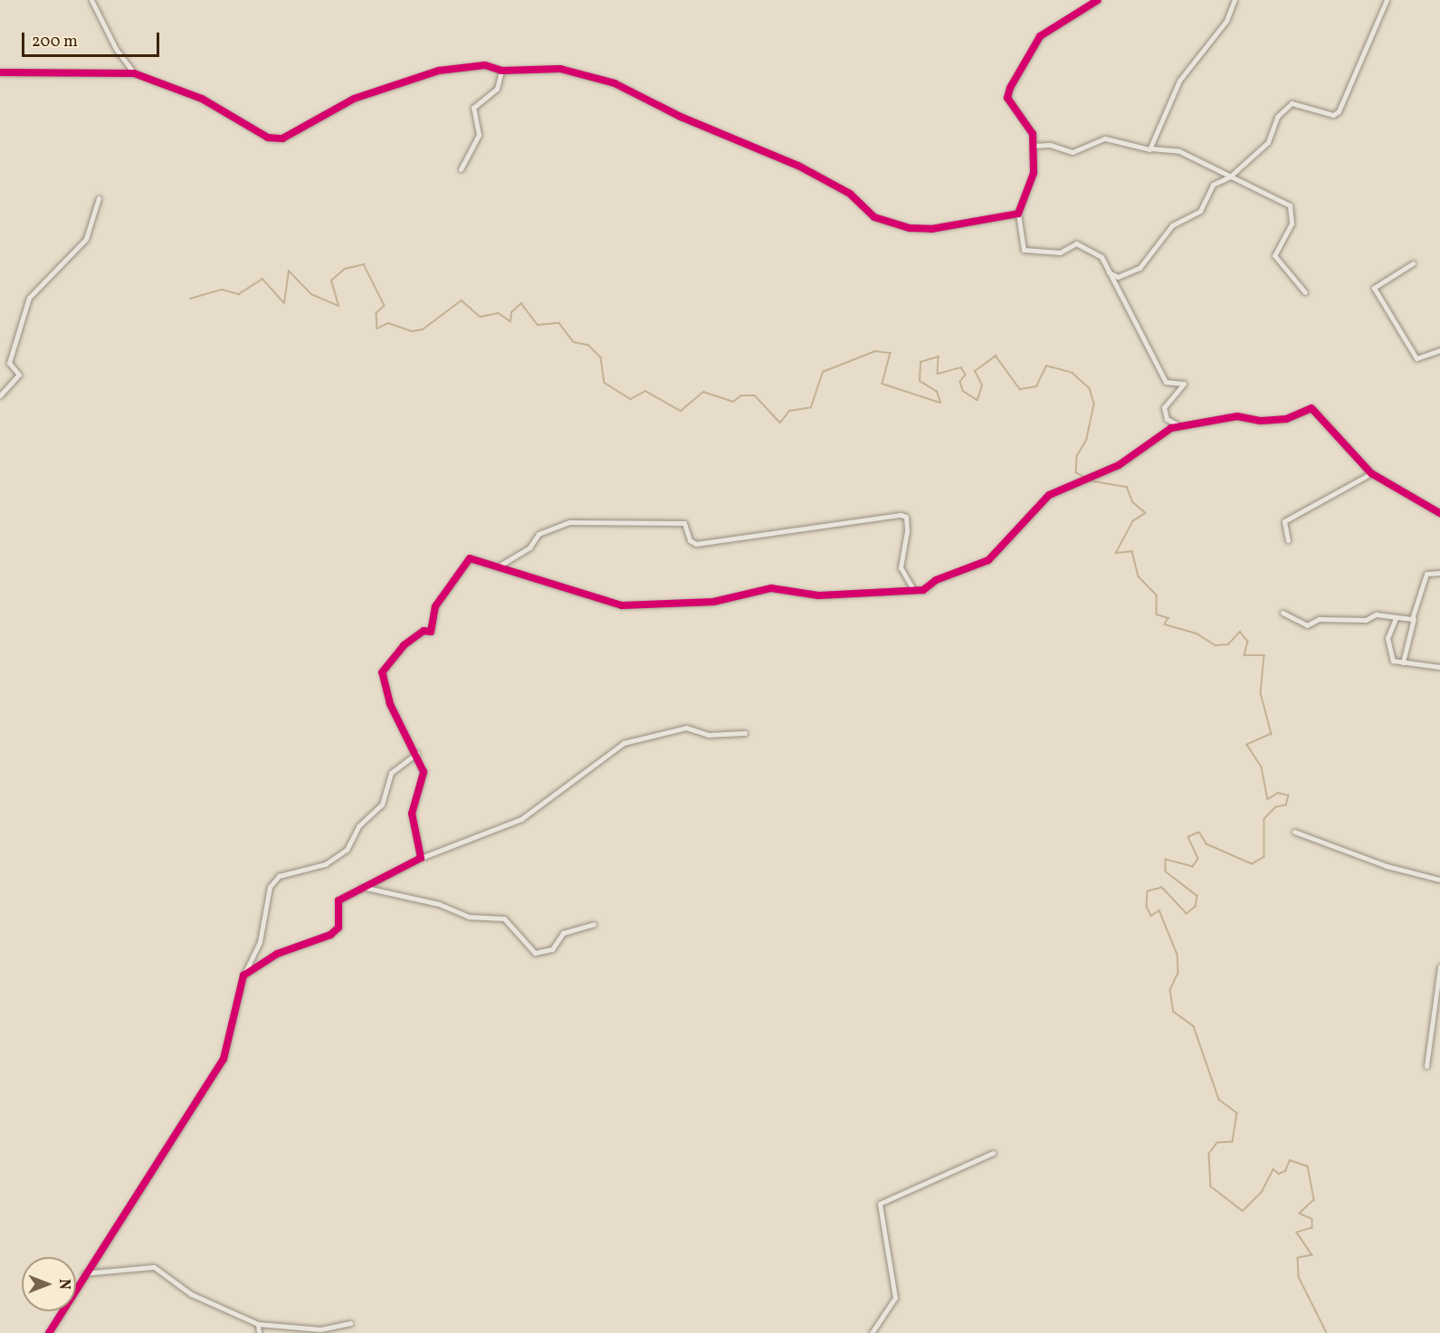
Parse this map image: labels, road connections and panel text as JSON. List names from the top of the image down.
{
  "scale_bar": "200 m",
  "north": "right"
}
